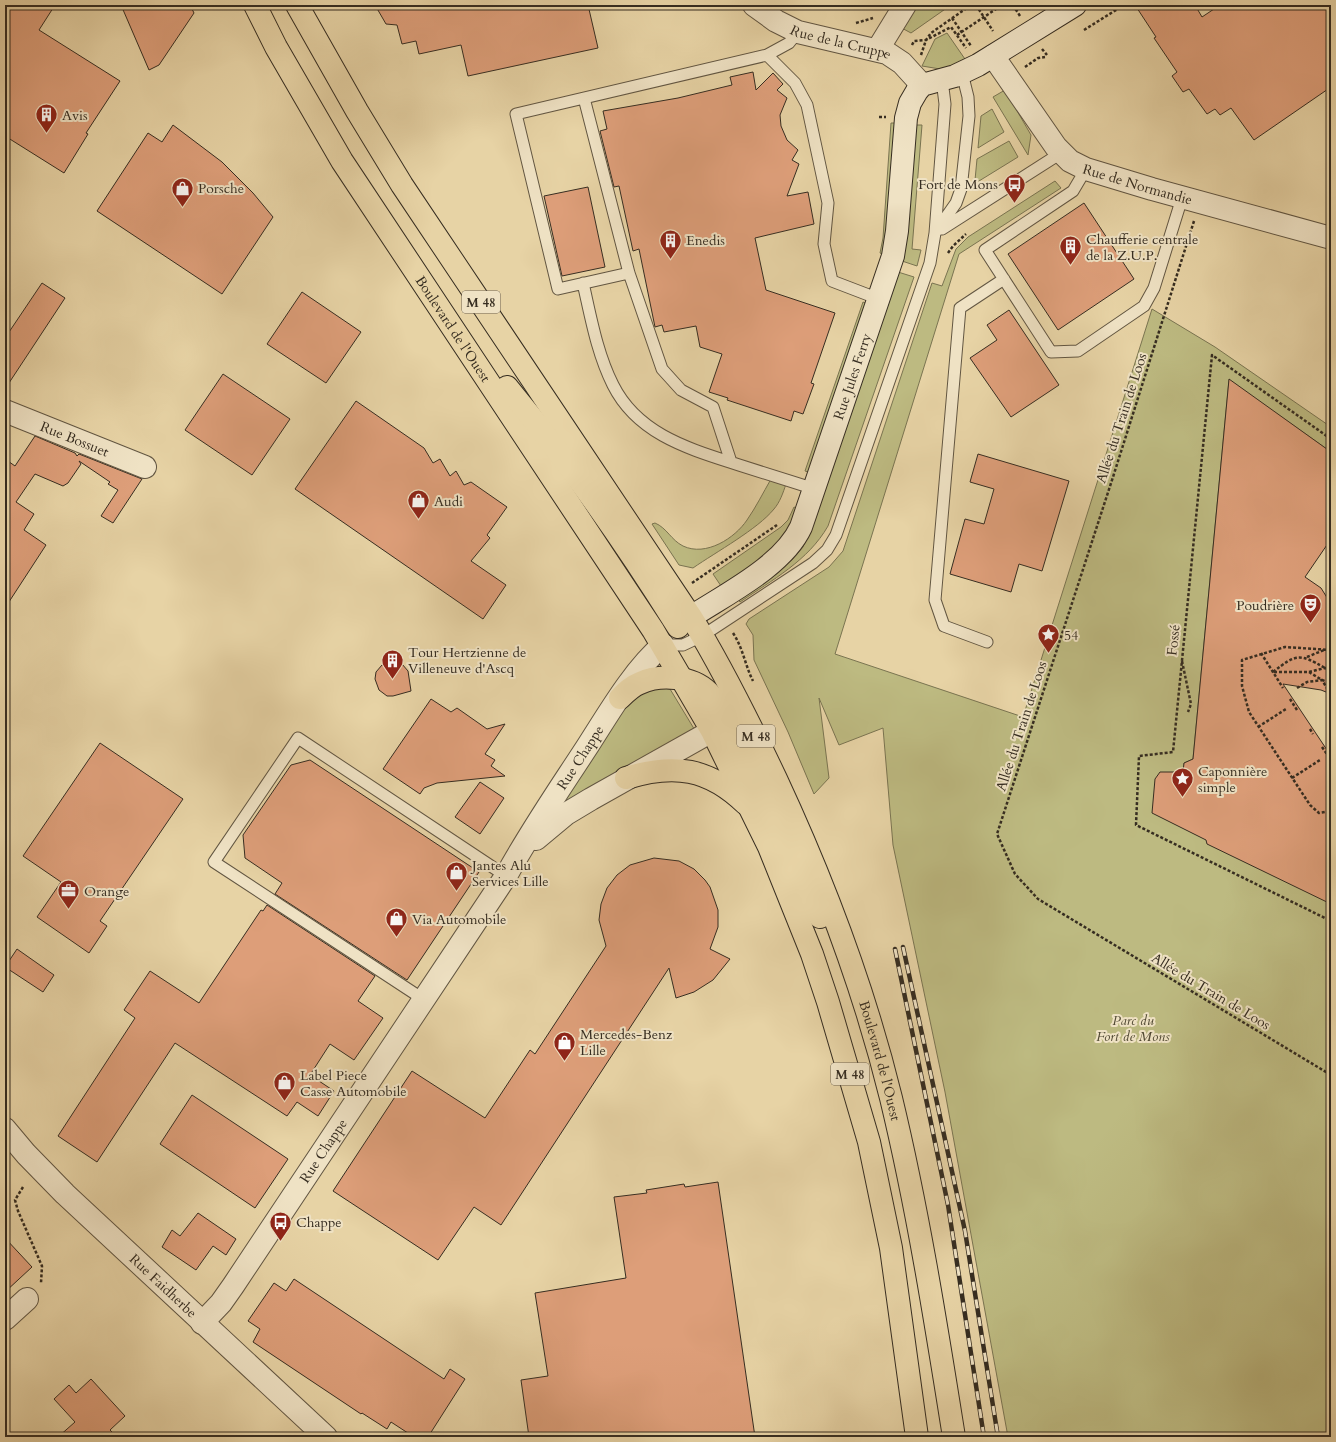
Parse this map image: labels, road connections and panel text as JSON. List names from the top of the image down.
{
  "streets": {
    "main road": ["M 48", "Boulevard de l'Ouest"],
    "street": [
      "Rue de la Cruppe",
      "Rue de Normandie",
      "Rue Jules Ferry",
      "Rue Bossuet",
      "Rue Chappe",
      "Rue Faidherbe"
    ],
    "path": ["Allée du Train de Loos", "Fossé"]
  },
  "crossings": [
    ["Rue de la Cruppe", "Rue Jules Ferry"],
    ["Rue de Normandie", "Allée du Train de Loos"],
    ["Boulevard de l'Ouest", "Rue Jules Ferry"],
    ["Boulevard de l'Ouest", "Rue Chappe"],
    ["Rue Chappe", "Rue Faidherbe"]
  ],
  "parks": ["Parc du Fort de Mons"],
  "places": {
    "building": [
      "Avis",
      "Enedis",
      "Chaufferie centrale de la Z.U.P.",
      "Tour Hertzienne de Villeneuve d'Ascq"
    ],
    "bus stop": ["Fort de Mons", "Chappe"],
    "shop": [
      "Porsche",
      "Audi",
      "Jantes Alu Services Lille",
      "Via Automobile",
      "Mercedes-Benz Lille",
      "Label Piece Casse Automobile"
    ],
    "theatre": ["Poudrière"],
    "place": ["54", "Caponnière simple"],
    "office": ["Orange"]
  }
}
